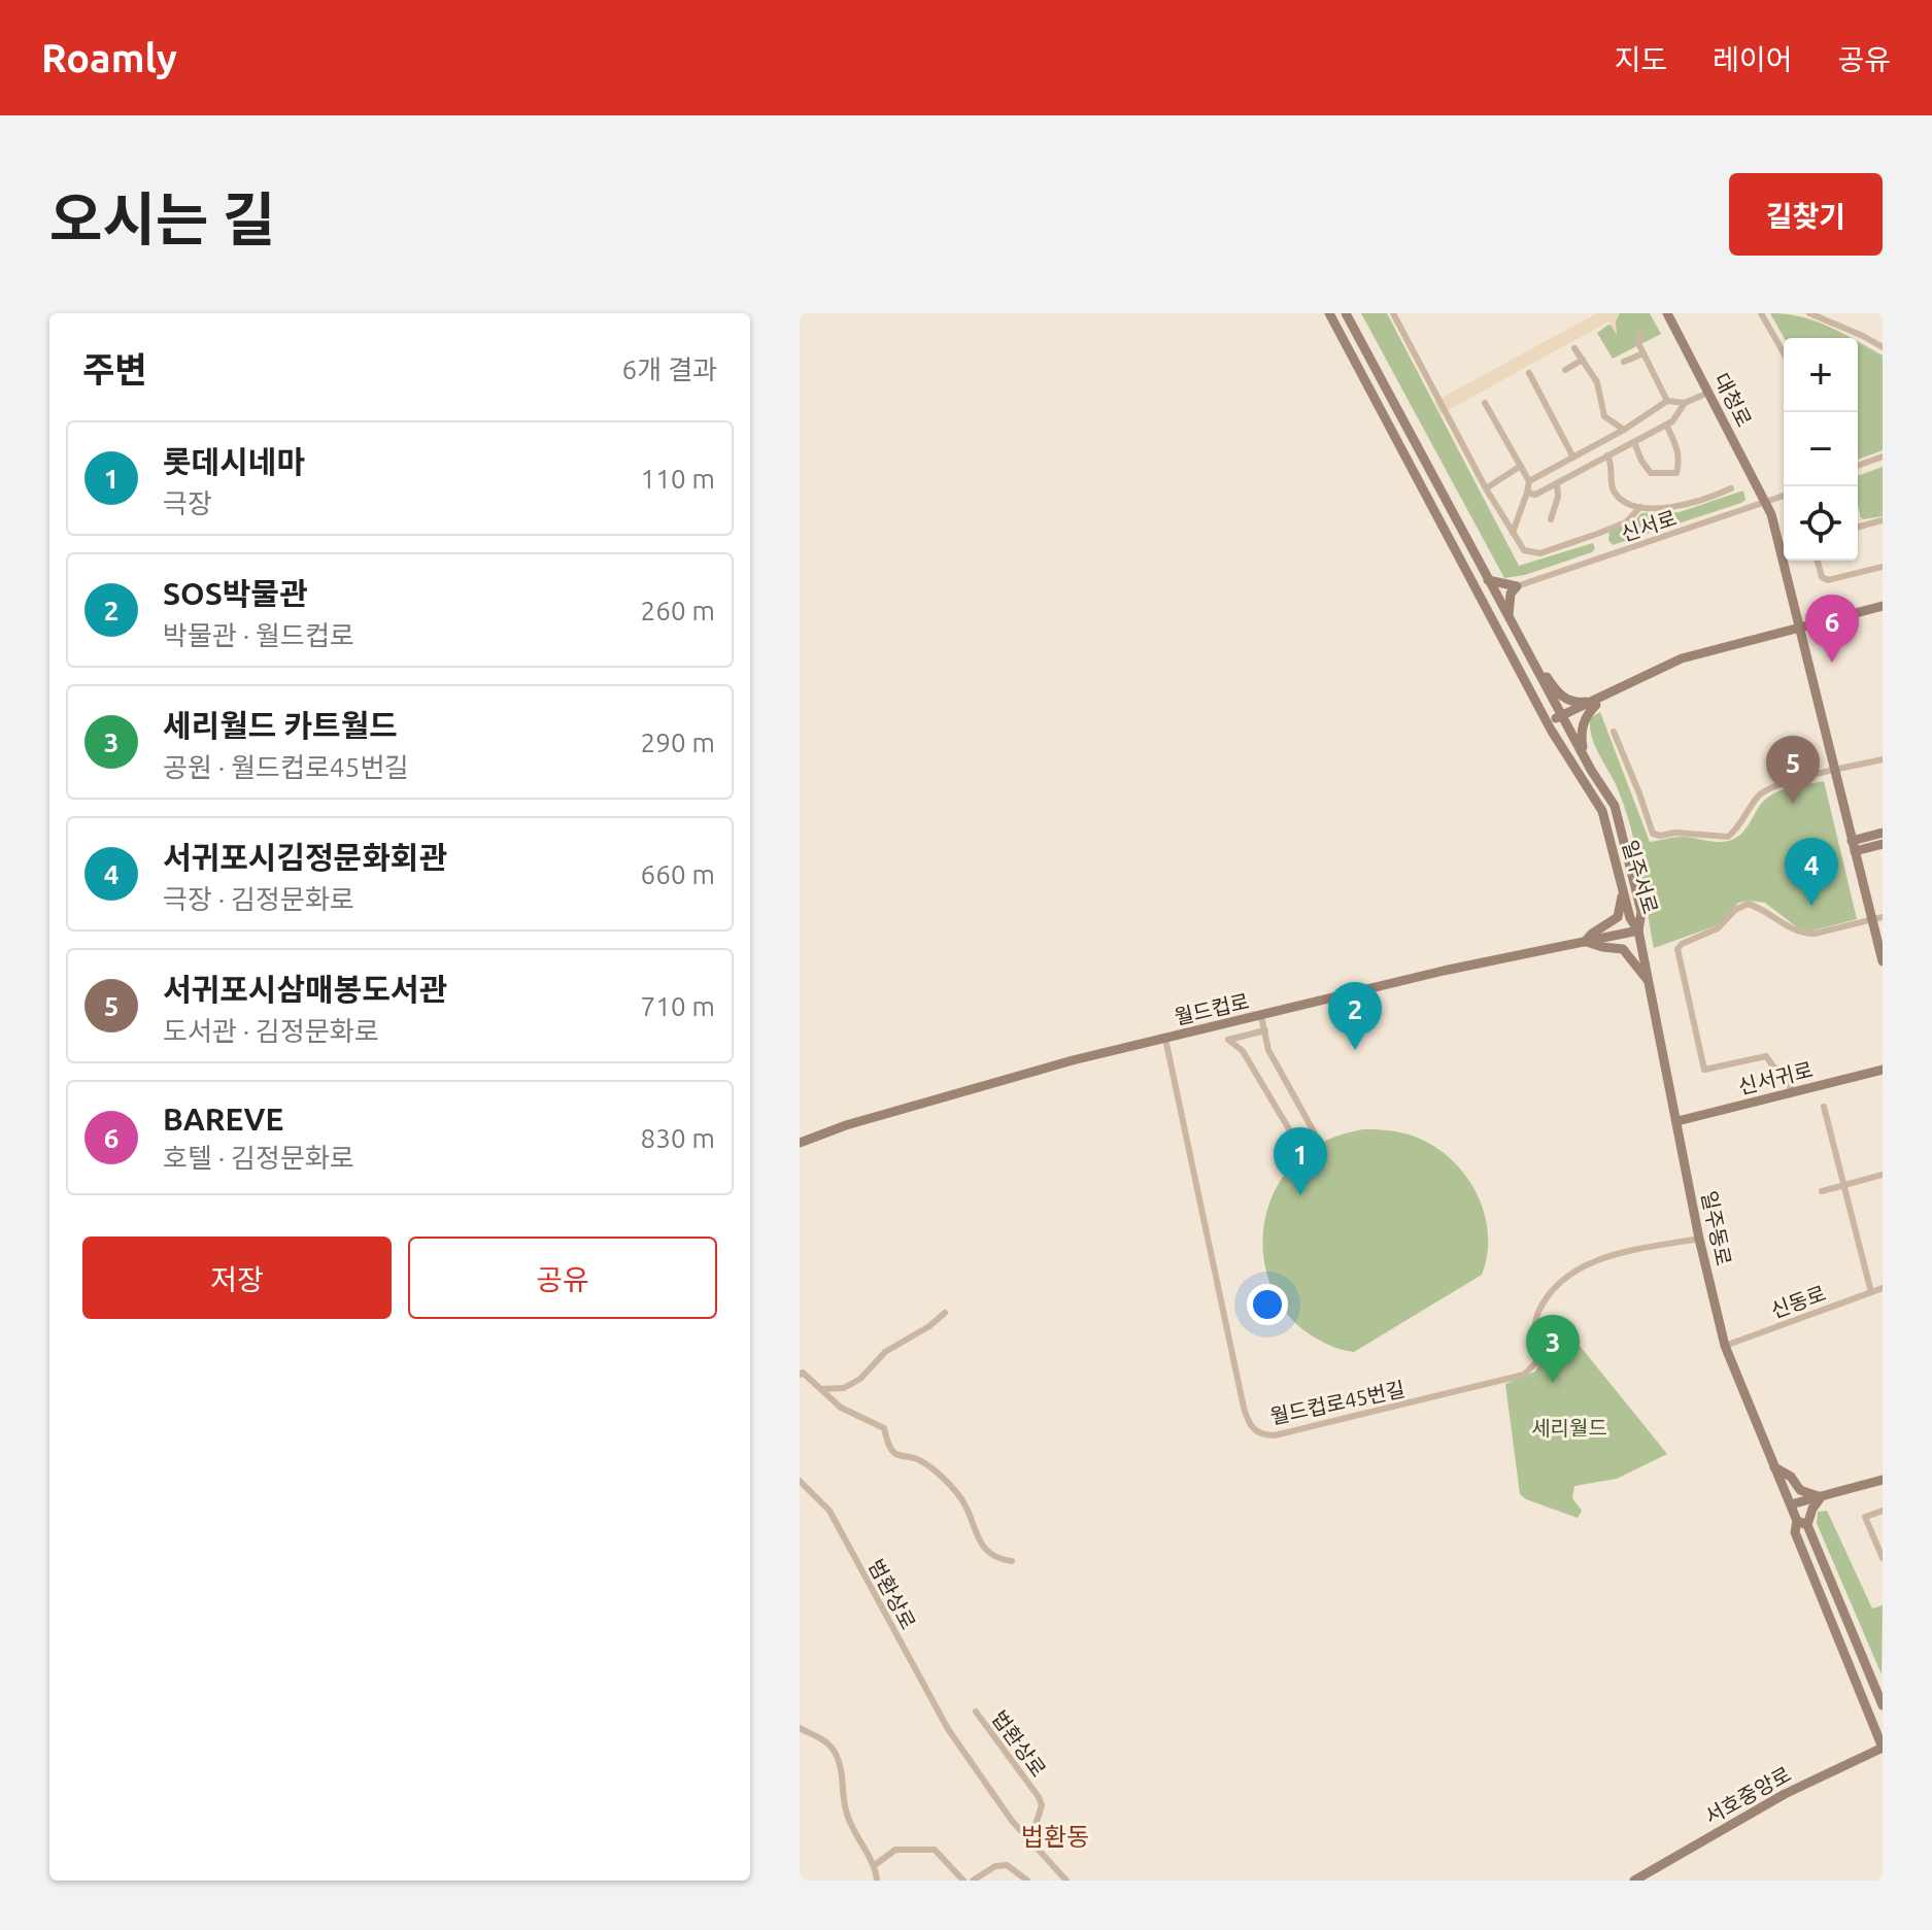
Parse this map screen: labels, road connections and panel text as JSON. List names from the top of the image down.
{
  "streets": {
    "main road": [
      "대청로",
      "일주서로",
      "월드컵로",
      "신서귀로",
      "일주동로",
      "서호중앙로"
    ],
    "street": [
      "신서로",
      "신동로",
      "월드컵로45번길",
      "범환상로",
      "법환상로"
    ]
  },
  "crossings": [
    ["대청로", "신서로"],
    ["일주서로", "월드컵로"],
    ["일주서로", "일주동로"],
    ["월드컵로", "일주동로"],
    ["월드컵로", "월드컵로45번길"],
    ["신서귀로", "일주동로"],
    ["일주동로", "신동로"],
    ["일주동로", "월드컵로45번길"],
    ["일주동로", "서호중앙로"],
    ["범환상로", "법환상로"]
  ],
  "districts": ["법환동"],
  "parks": ["세리월드"],
  "page": {
    "header": "Roamly",
    "nav": ["지도", "레이어", "공유"],
    "title": "오시는 길",
    "buttons": [
      "길찾기",
      ["저장", "공유"]
    ],
    "heading": ["주변", "6개 결과"],
    "map_buttons": ["+", "−"],
    "list": [
      {
        "mark": "1",
        "name": "롯데시네마",
        "note": "극장",
        "value": "110 m"
      },
      {
        "mark": "2",
        "name": "SOS박물관",
        "note": "박물관 · 월드컵로",
        "value": "260 m"
      },
      {
        "mark": "3",
        "name": "세리월드 카트월드",
        "note": "공원 · 월드컵로45번길",
        "value": "290 m"
      },
      {
        "mark": "4",
        "name": "서귀포시김정문화회관",
        "note": "극장 · 김정문화로",
        "value": "660 m"
      },
      {
        "mark": "5",
        "name": "서귀포시삼매봉도서관",
        "note": "도서관 · 김정문화로",
        "value": "710 m"
      },
      {
        "mark": "6",
        "name": "BAREVE",
        "note": "호텔 · 김정문화로",
        "value": "830 m"
      }
    ],
    "pins": [
      "6",
      "5",
      "4",
      "2",
      "1",
      "3"
    ]
  }
}
